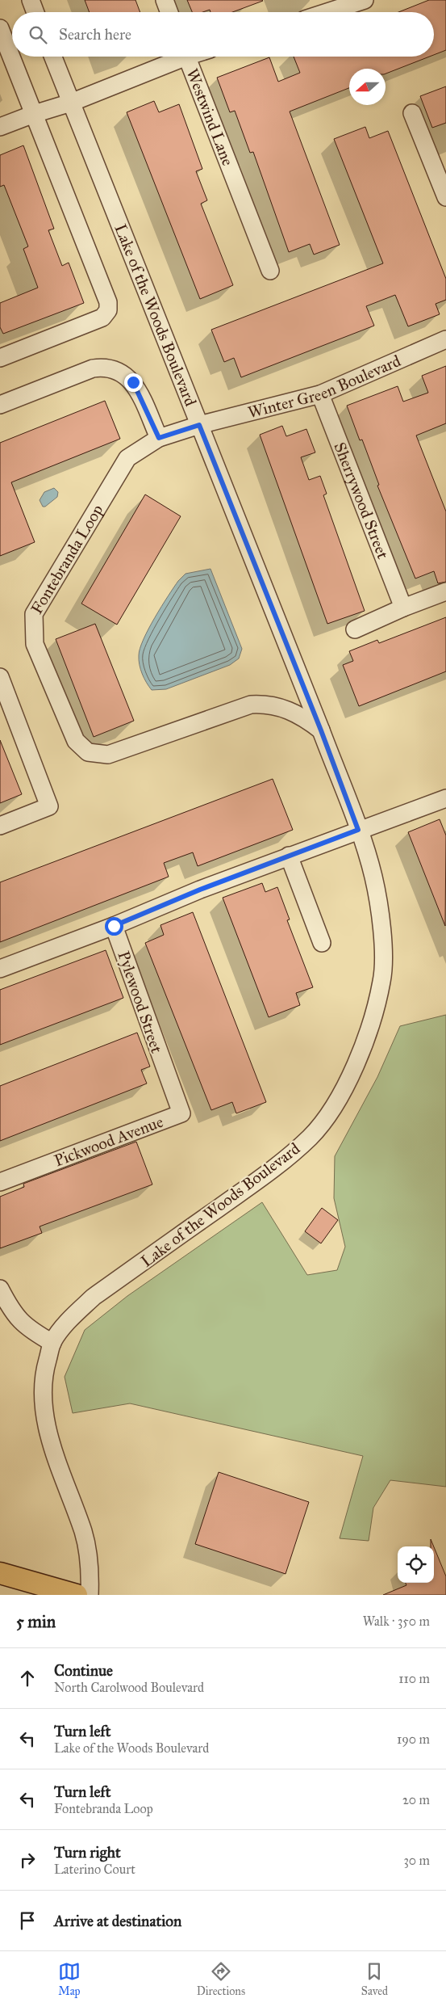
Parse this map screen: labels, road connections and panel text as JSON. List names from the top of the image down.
{
  "streets": {
    "street": [
      "Westwind Lane",
      "Lake of the Woods Boulevard",
      "Winter Green Boulevard",
      "Sherrywood Street",
      "Fontebranda Loop",
      "Pylewood Street",
      "Pickwood Avenue"
    ]
  },
  "crossings": [
    ["Westwind Lane", "Lake of the Woods Boulevard"],
    ["Lake of the Woods Boulevard", "Winter Green Boulevard"],
    ["Lake of the Woods Boulevard", "Fontebranda Loop"],
    ["Winter Green Boulevard", "Sherrywood Street"],
    ["Winter Green Boulevard", "Fontebranda Loop"],
    ["Pylewood Street", "Pickwood Avenue"]
  ],
  "north": "left",
  "page": {
    "search": "Search here",
    "heading": ["5 min", "Walk · 350 m"],
    "list": [
      ["Continue", "North Carolwood Boulevard", "110 m"],
      ["Turn left", "Lake of the Woods Boulevard", "190 m"],
      ["Turn left", "Fontebranda Loop", "20 m"],
      ["Turn right", "Laterino Court", "30 m"],
      "Arrive at destination"
    ],
    "nav": ["Map", "Directions", "Saved"]
  }
}
